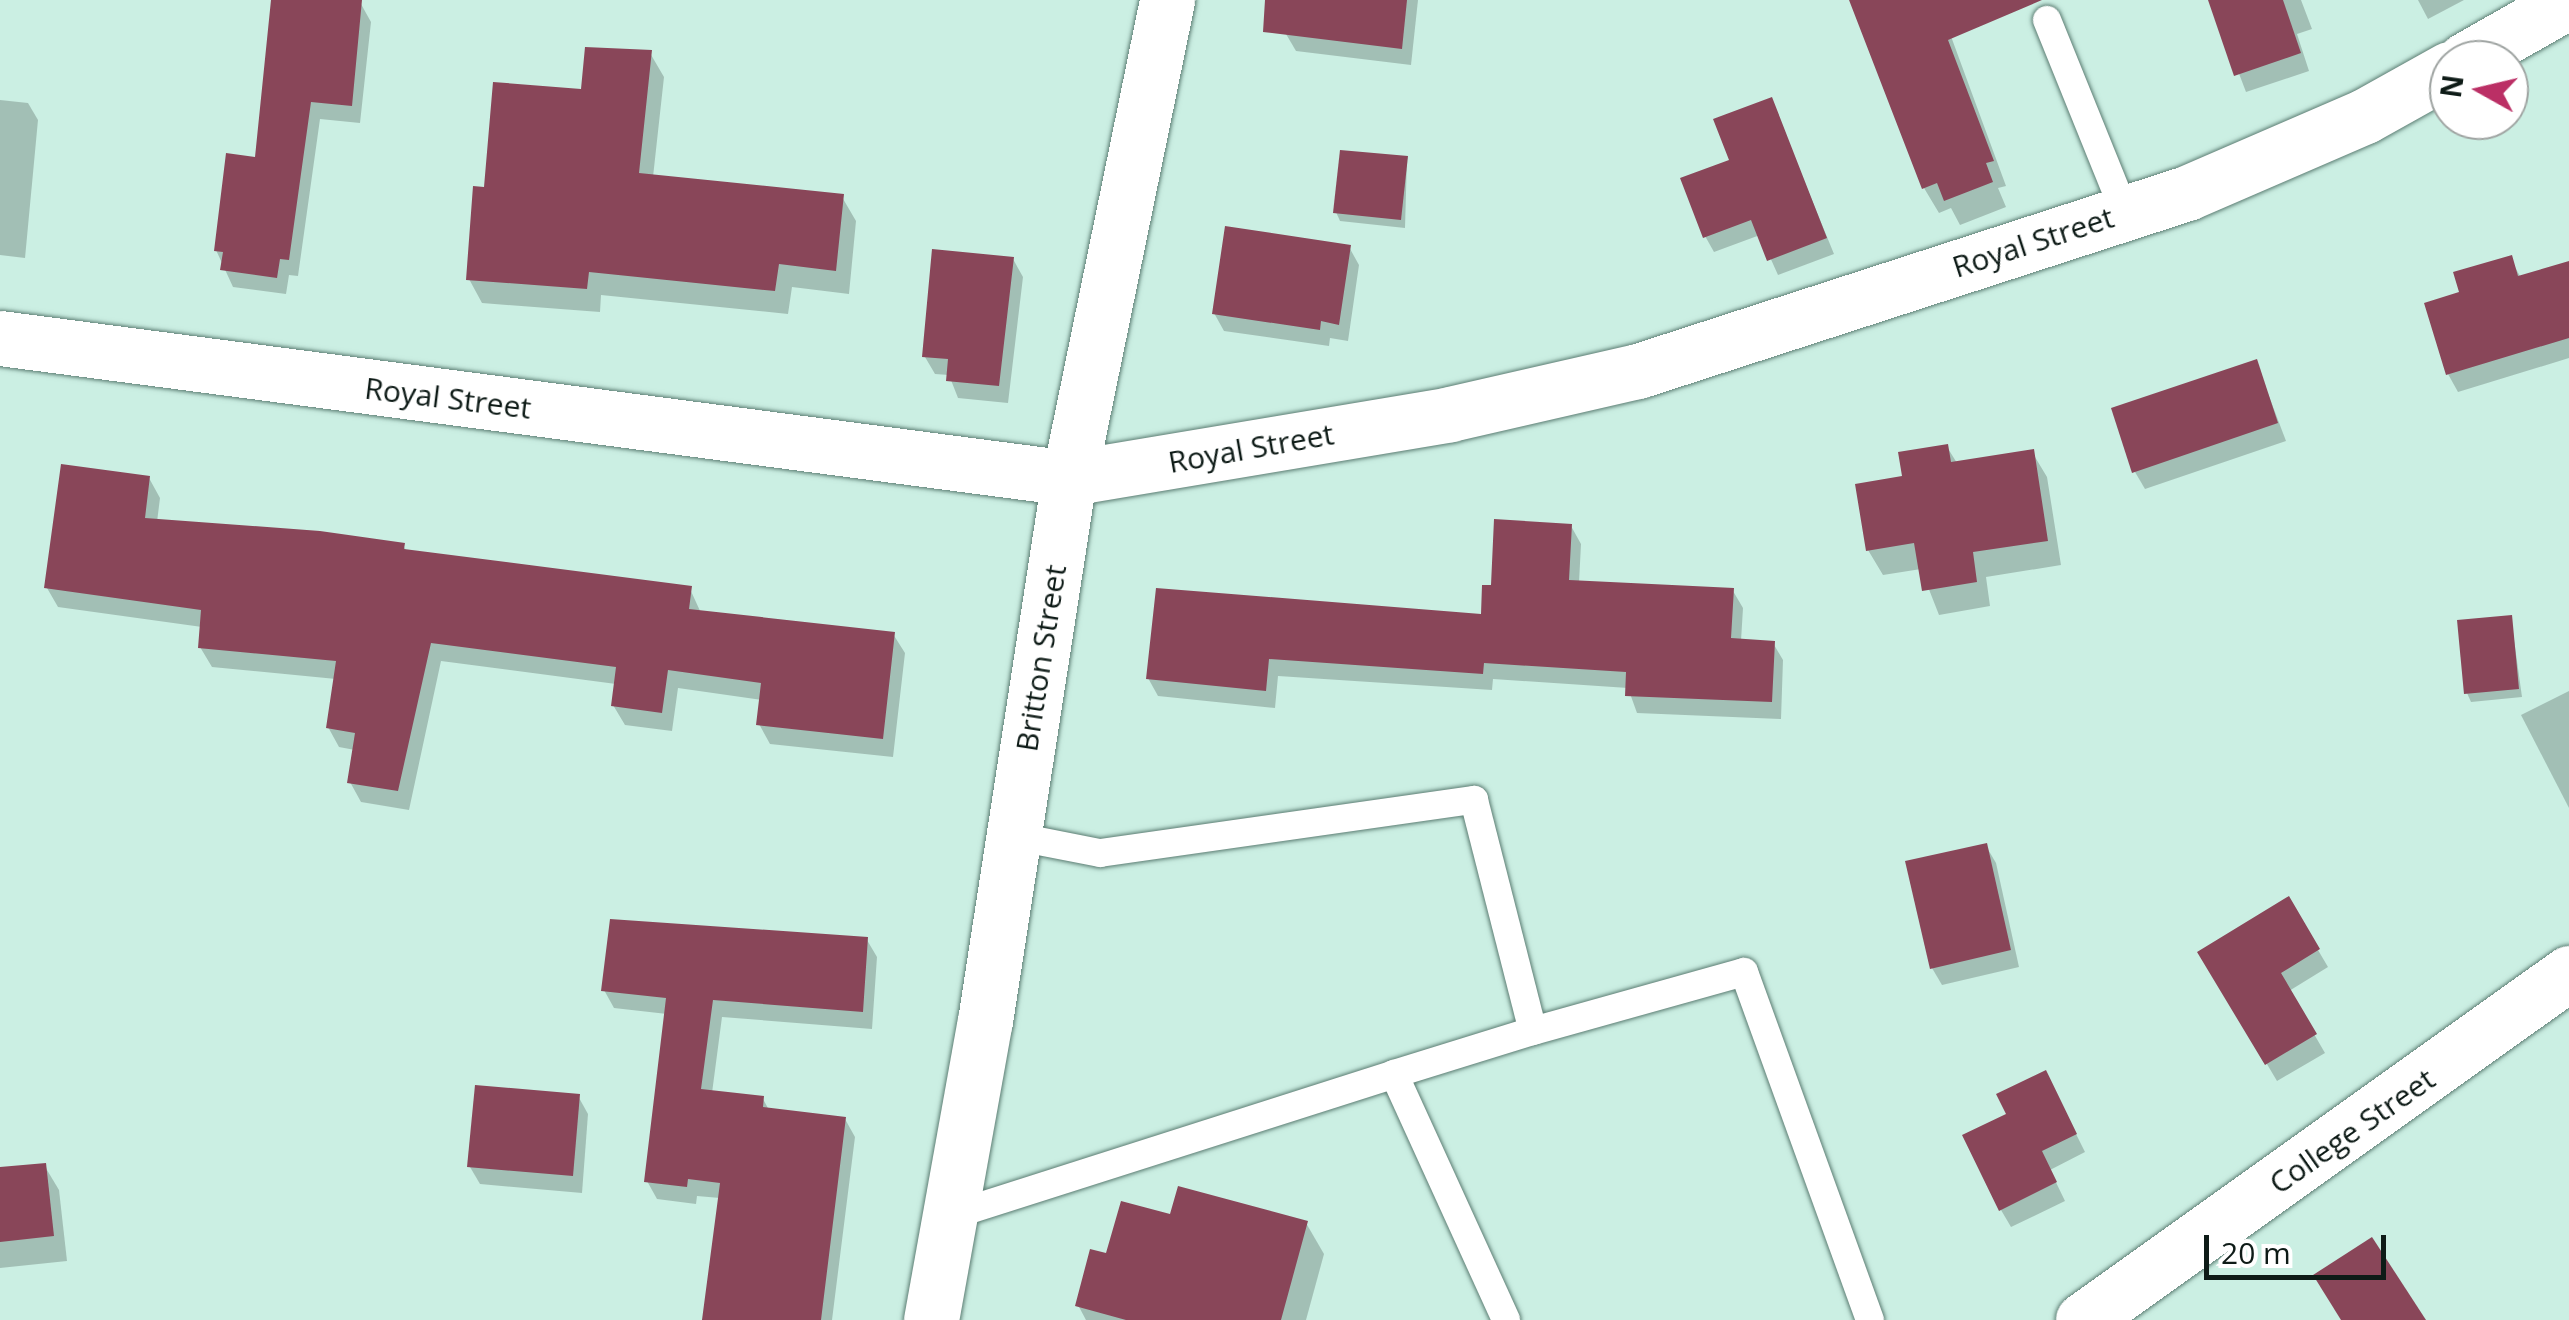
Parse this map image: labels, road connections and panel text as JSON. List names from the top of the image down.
{
  "streets": {
    "street": ["Royal Street", "Britton Street", "College Street"]
  },
  "crossings": [
    ["Royal Street", "Britton Street"]
  ],
  "scale_bar": "20 m",
  "north": "left"
}
